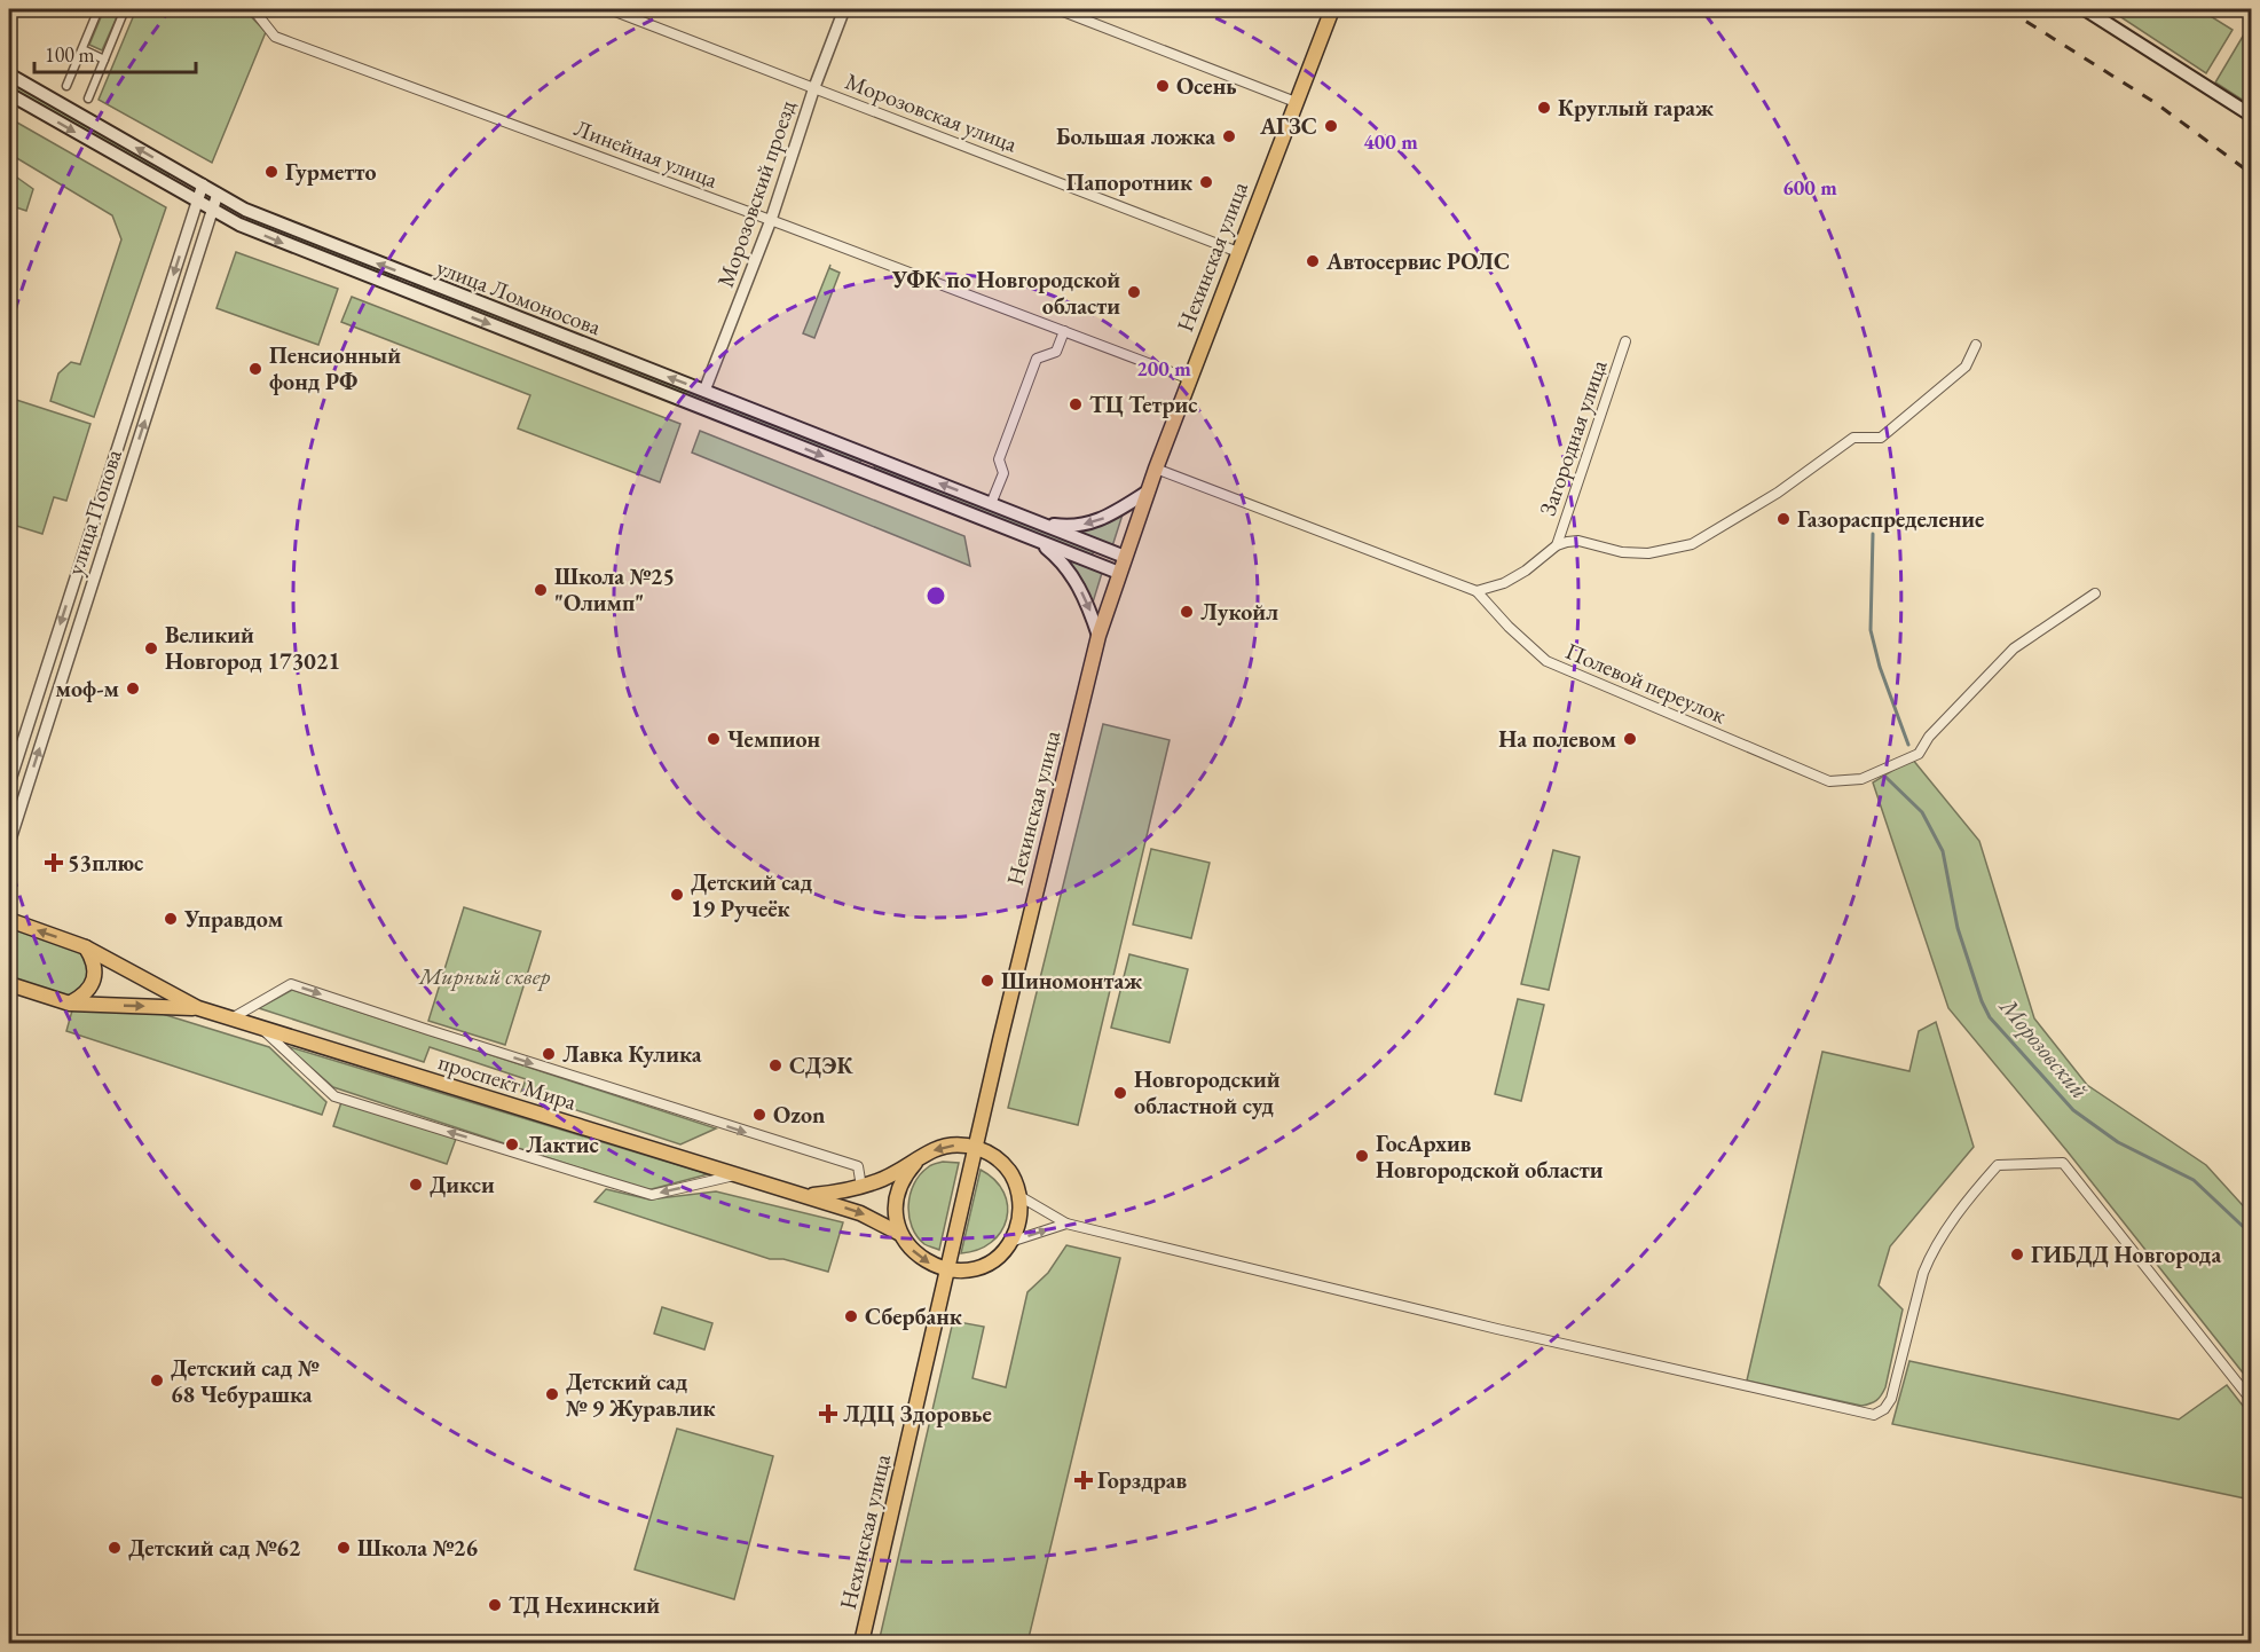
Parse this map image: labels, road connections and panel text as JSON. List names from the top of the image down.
{
  "streets": {
    "main road": ["Нехинская улица", "улица Ломоносова", "проспект Мира"],
    "street": [
      "Морозовская улица",
      "Линейная улица",
      "Морозовский проезд",
      "Загородная улица",
      "улица Попова",
      "Полевой переулок"
    ]
  },
  "crossings": [
    ["Морозовская улица", "Морозовский проезд"],
    ["Морозовская улица", "Нехинская улица"],
    ["Линейная улица", "Морозовский проезд"],
    ["Линейная улица", "Нехинская улица"],
    ["Морозовский проезд", "улица Ломоносова"],
    ["Нехинская улица", "улица Ломоносова"],
    ["Нехинская улица", "Полевой переулок"],
    ["Нехинская улица", "проспект Мира"],
    ["улица Ломоносова", "улица Попова"]
  ],
  "water": ["Морозовский"],
  "parks": ["Мирный сквер"],
  "places": {
    "other": [
      "Осень",
      "Круглый гараж",
      "АГЗС",
      "Большая ложка",
      "Гурметто",
      "Папоротник",
      "Автосервис РОЛС",
      "УФК по Новгородской области",
      "Пенсионный фонд РФ",
      "ТЦ Тетрис",
      "Газораспределение",
      "Школа №25 \"Олимп\"",
      "Лукойл",
      "Великий Новгород 173021",
      "моф-м",
      "Чемпион",
      "На полевом",
      "Детский сад 19 Ручеёк",
      "Управдом",
      "Шиномонтаж",
      "Лавка Кулика",
      "СДЭК",
      "Новгородский областной суд",
      "Ozon",
      "Лактис",
      "ГосАрхив Новгородской области",
      "Дикси",
      "ГИБДД Новгорода",
      "Сбербанк",
      "Детский сад № 68 Чебурашка",
      "Детский сад № 9 Журавлик",
      "Детский сад №62",
      "Школа №26",
      "ТД Нехинский"
    ],
    "health": ["53плюс", "ЛДЦ Здоровье", "Горздрав"]
  },
  "scale_bar": "100 m",
  "rings": ["400 m", "600 m", "200 m"]
}
